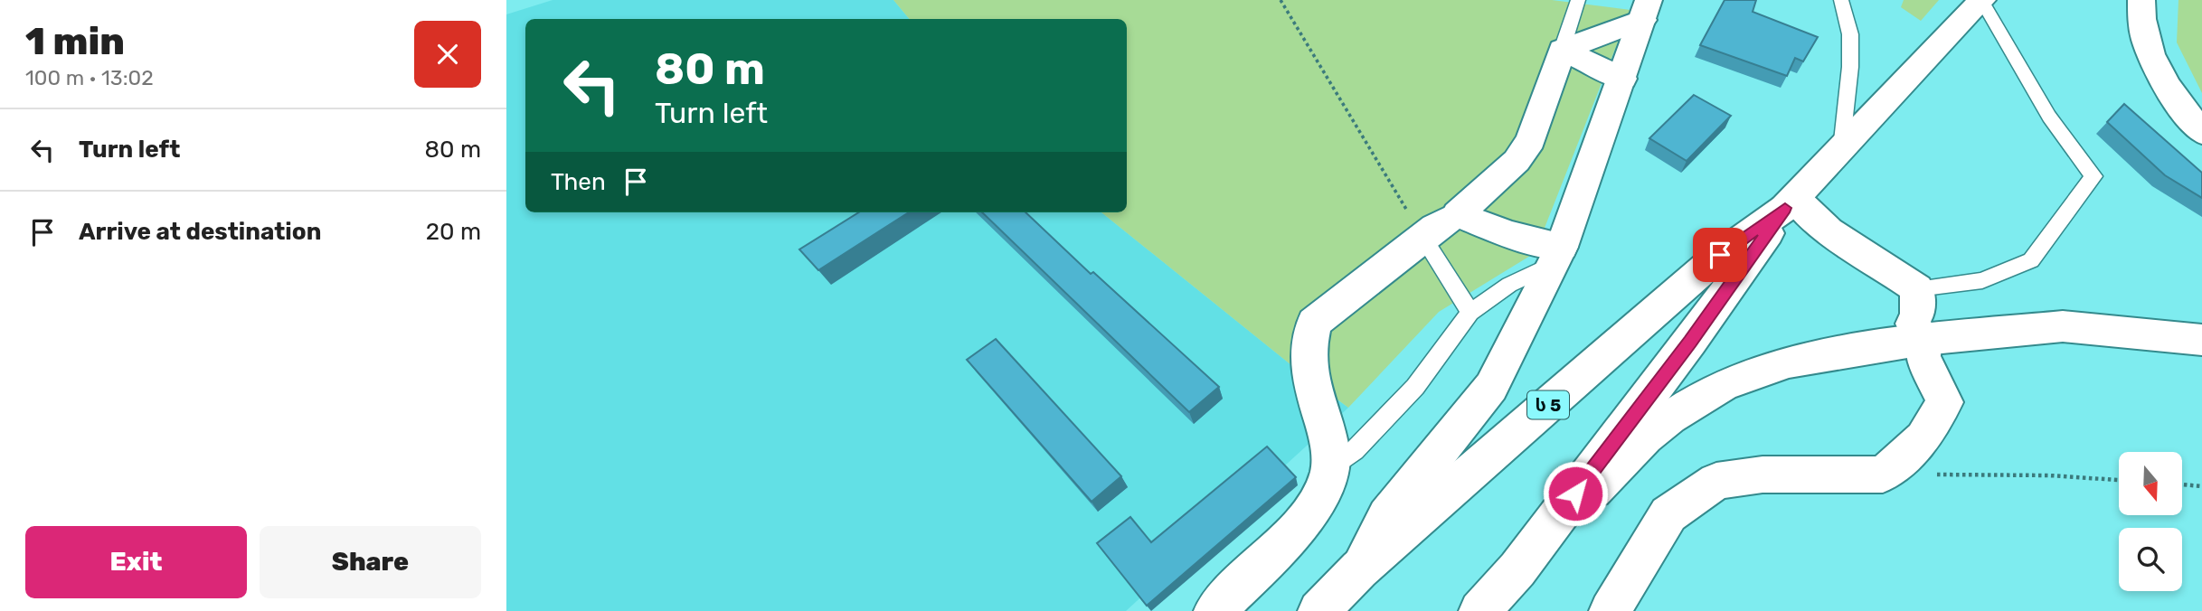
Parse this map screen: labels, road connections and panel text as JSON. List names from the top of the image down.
{
  "streets": {
    "main road": ["ს 5"]
  },
  "north": "bottom",
  "page": {
    "heading": ["1 min", "100 m · 13:02"],
    "turn": ["80 m", "Turn left"],
    "list": [
      {
        "name": "Turn left",
        "value": "80 m"
      },
      {
        "name": "Arrive at destination",
        "value": "20 m"
      }
    ],
    "then": "Then",
    "buttons": ["Exit", "Share"]
  }
}
